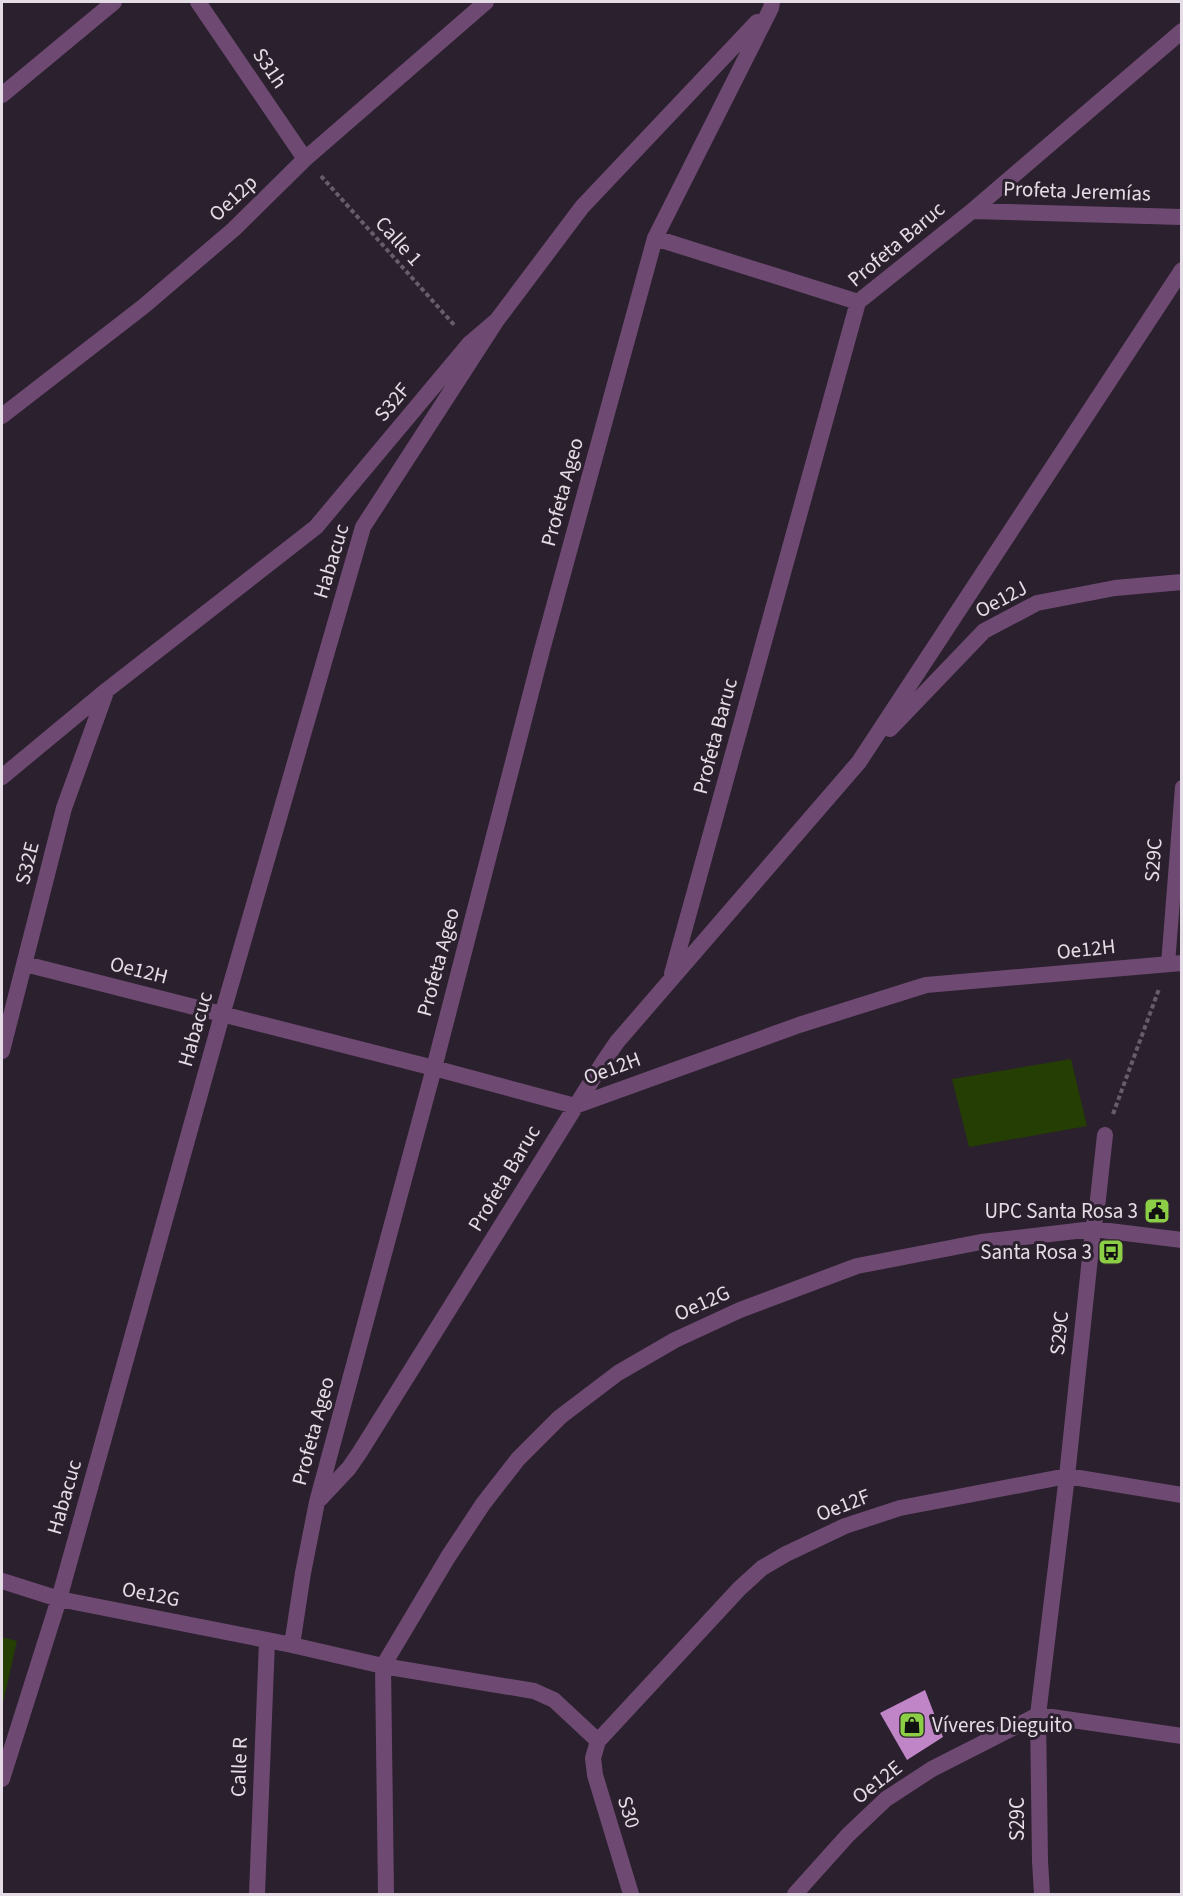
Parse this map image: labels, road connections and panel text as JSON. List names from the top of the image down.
{
  "streets": {
    "street": [
      "S31h",
      "Profeta Jeremías",
      "Oe12p",
      "Profeta Baruc",
      "S32F",
      "Profeta Ageo",
      "Habacuc",
      "Oe12J",
      "S29C",
      "S32E",
      "Oe12H",
      "Oe12G",
      "Oe12F",
      "Calle R",
      "Oe12E",
      "S30"
    ],
    "path": ["Calle 1"]
  },
  "crossings": [
    ["S31h", "Oe12p"],
    ["S31h", "Calle 1"],
    ["Profeta Jeremías", "Profeta Baruc"],
    ["Oe12p", "Calle 1"],
    ["Calle 1", "S32F"],
    ["Profeta Baruc", "Profeta Ageo"],
    ["Profeta Baruc", "Oe12H"],
    ["S32F", "Profeta Ageo"],
    ["S32F", "Habacuc"],
    ["S32F", "S32E"],
    ["Profeta Ageo", "Oe12H"],
    ["Profeta Ageo", "Oe12G"],
    ["Habacuc", "Oe12H"],
    ["Habacuc", "Oe12G"],
    ["S29C", "Oe12H"],
    ["S29C", "Oe12G"],
    ["S29C", "Oe12F"],
    ["S29C", "Oe12E"],
    ["S32E", "Oe12H"],
    ["Oe12G", "Calle R"],
    ["Oe12F", "S30"]
  ],
  "places": {
    "public building": ["UPC Santa Rosa 3"],
    "bus stop": ["Santa Rosa 3"],
    "shop": ["Víveres Dieguito"]
  }
}
